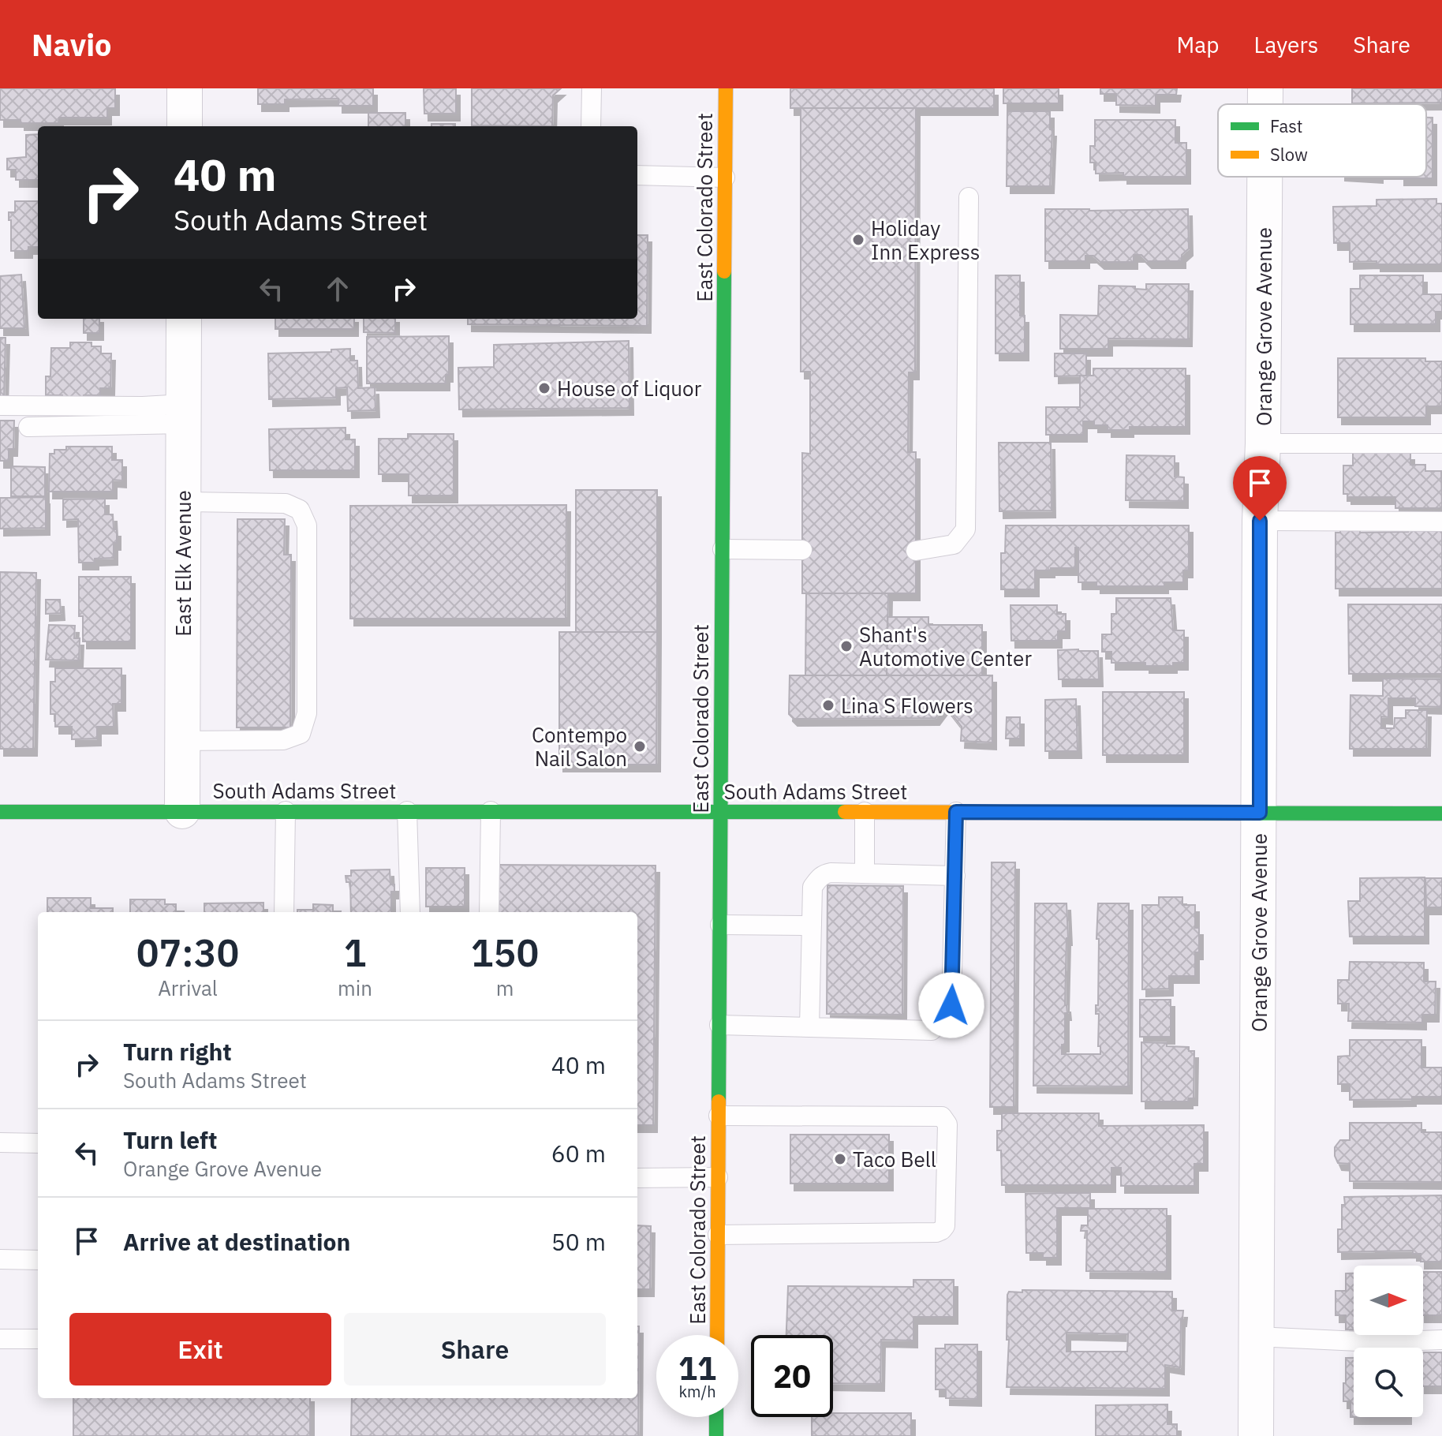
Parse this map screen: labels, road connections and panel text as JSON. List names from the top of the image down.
{
  "streets": {
    "street": [
      "East Colorado Street",
      "Orange Grove Avenue",
      "East Elk Avenue",
      "South Adams Street"
    ]
  },
  "crossings": [
    ["East Colorado Street", "South Adams Street"],
    ["Orange Grove Avenue", "South Adams Street"],
    ["East Elk Avenue", "South Adams Street"]
  ],
  "places": [
    "Holiday Inn Express",
    "House of Liquor",
    "Shant's Automotive Center",
    "Lina S Flowers",
    "Contempo Nail Salon",
    "Taco Bell"
  ],
  "legend": ["Fast", "Slow"],
  "north": "right",
  "page": {
    "header": "Navio",
    "nav": ["Map", "Layers", "Share"],
    "turn": ["40 m", "South Adams Street"],
    "eta": [
      "07:30",
      "Arrival",
      "1",
      "min",
      "150",
      "m"
    ],
    "list": [
      {
        "name": "Turn right",
        "note": "South Adams Street",
        "value": "40 m"
      },
      {
        "name": "Turn left",
        "note": "Orange Grove Avenue",
        "value": "60 m"
      },
      {
        "name": "Arrive at destination",
        "value": "50 m"
      }
    ],
    "buttons": ["Exit", "Share"],
    "speed": "11 km/h",
    "limit": "20"
  }
}
